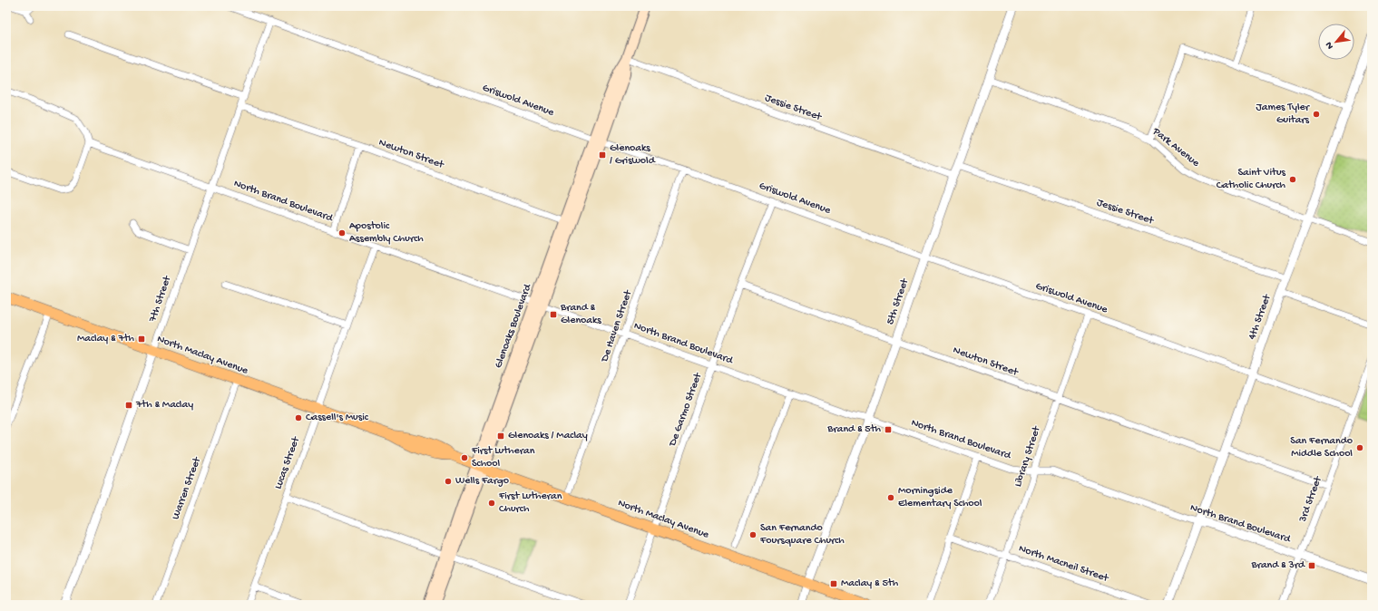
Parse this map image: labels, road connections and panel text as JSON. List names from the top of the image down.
{
  "streets": {
    "main road": ["Glenoaks Boulevard", "North Maclay Avenue"],
    "street": [
      "Griswold Avenue",
      "Jessie Street",
      "Park Avenue",
      "Newton Street",
      "North Brand Boulevard",
      "7th Street",
      "5th Street",
      "4th Street",
      "De Haven Street",
      "De Garmo Street",
      "Library Street",
      "Lucas Street",
      "Warren Street",
      "3rd Street",
      "North Macneil Street"
    ]
  },
  "crossings": [
    ["Griswold Avenue", "7th Street"],
    ["Griswold Avenue", "5th Street"],
    ["Griswold Avenue", "4th Street"],
    ["Griswold Avenue", "Glenoaks Boulevard"],
    ["Griswold Avenue", "De Haven Street"],
    ["Griswold Avenue", "De Garmo Street"],
    ["Griswold Avenue", "Library Street"],
    ["Griswold Avenue", "3rd Street"],
    ["Jessie Street", "5th Street"],
    ["Jessie Street", "4th Street"],
    ["Jessie Street", "Glenoaks Boulevard"],
    ["Park Avenue", "5th Street"],
    ["Park Avenue", "4th Street"],
    ["Newton Street", "7th Street"],
    ["Newton Street", "5th Street"],
    ["Newton Street", "4th Street"],
    ["Newton Street", "Glenoaks Boulevard"],
    ["Newton Street", "De Garmo Street"],
    ["Newton Street", "Library Street"],
    ["North Brand Boulevard", "7th Street"],
    ["North Brand Boulevard", "5th Street"],
    ["North Brand Boulevard", "4th Street"],
    ["North Brand Boulevard", "Glenoaks Boulevard"],
    ["North Brand Boulevard", "De Haven Street"],
    ["North Brand Boulevard", "De Garmo Street"],
    ["North Brand Boulevard", "Library Street"],
    ["North Brand Boulevard", "Lucas Street"],
    ["North Brand Boulevard", "3rd Street"],
    ["7th Street", "North Maclay Avenue"],
    ["5th Street", "North Maclay Avenue"],
    ["Glenoaks Boulevard", "North Maclay Avenue"],
    ["North Maclay Avenue", "De Garmo Street"],
    ["North Maclay Avenue", "Lucas Street"],
    ["North Maclay Avenue", "Warren Street"],
    ["Library Street", "North Macneil Street"]
  ],
  "places": {
    "other": [
      "James Tyler Guitars",
      "Saint Vitus Catholic Church",
      "Apostolic Assembly Church",
      "Cassell's Music",
      "San Fernando Middle School",
      "First Lutheran School",
      "Wells Fargo",
      "Morningside Elementary School",
      "First Lutheran Church",
      "San Fernando Foursquare Church"
    ],
    "transit": [
      "Glenoaks / Griswold",
      "Brand & Glenoaks",
      "Maclay & 7th",
      "7th & Maclay",
      "Brand & 5th",
      "Glenoaks / Maclay",
      "Brand & 3rd",
      "Maclay & 5th"
    ]
  },
  "north": "bottom left"
}
